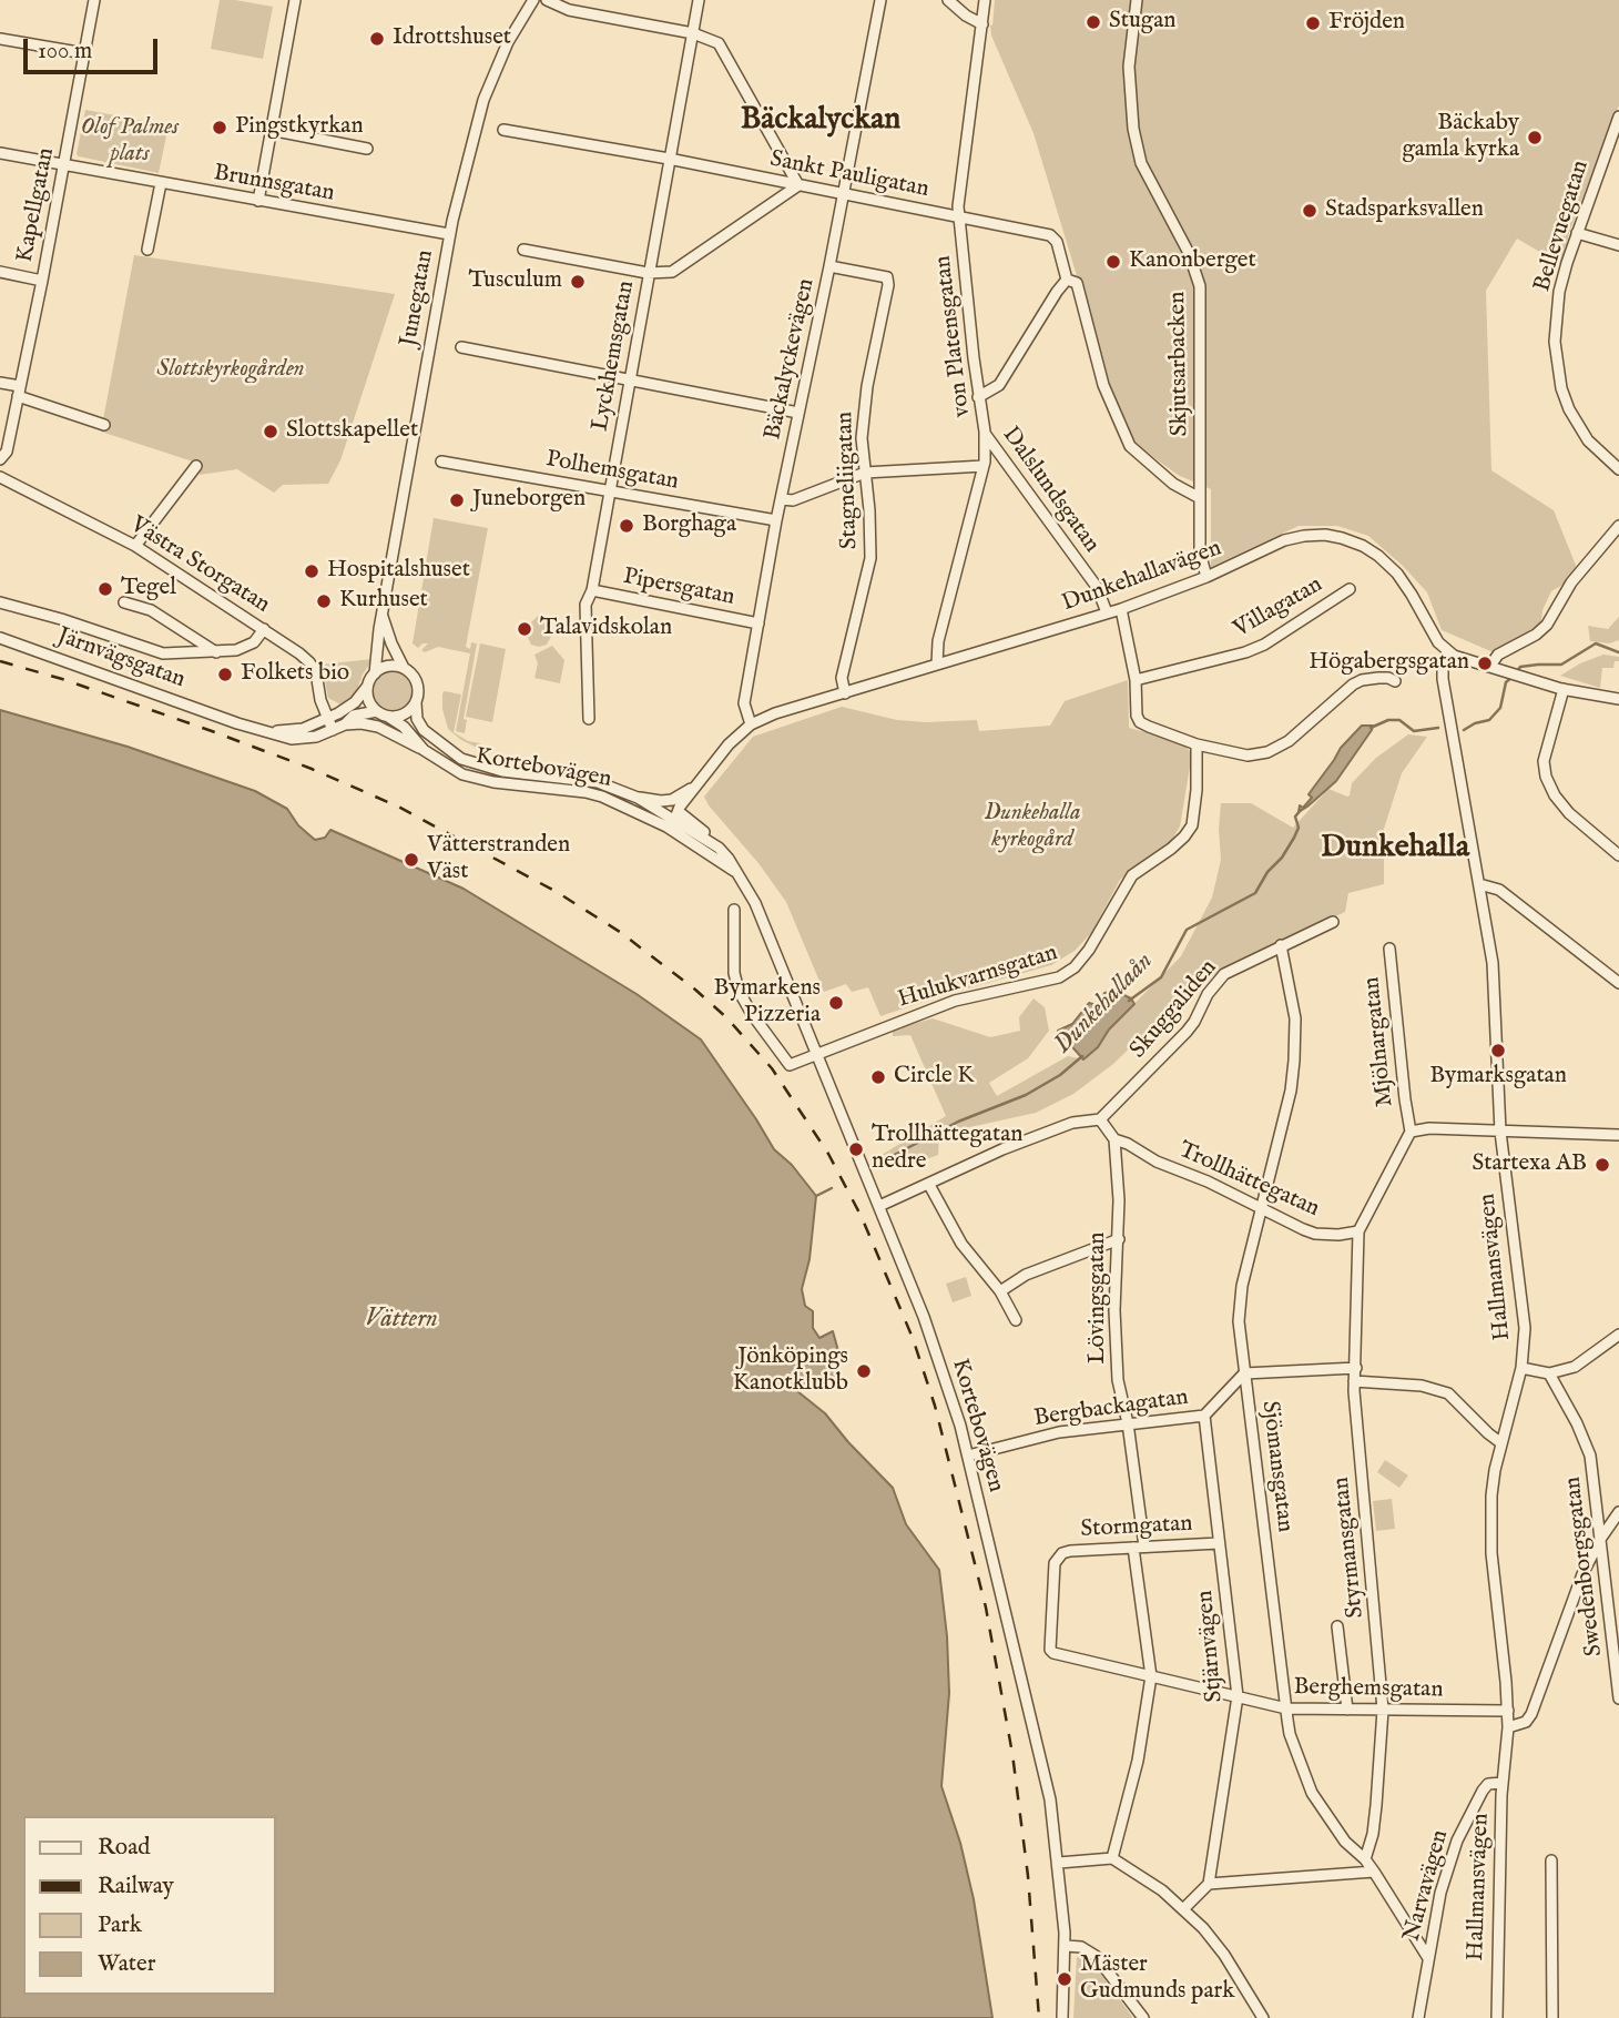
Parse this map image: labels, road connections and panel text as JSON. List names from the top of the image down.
{
  "streets": {
    "street": [
      "Sankt Pauligatan",
      "Brunnsgatan",
      "Kapellgatan",
      "Bellevuegatan",
      "Junegatan",
      "von Platensgatan",
      "Lyckhemsgatan",
      "Bäckalyckevägen",
      "Skjutsarbacken",
      "Polhemsgatan",
      "Stagneliigatan",
      "Dalslundsgatan",
      "Västra Storgatan",
      "Dunkehallavägen",
      "Pipersgatan",
      "Villagatan",
      "Järnvägsgatan",
      "Kortebovägen",
      "Hulukvarnsgatan",
      "Skuggaliden",
      "Mjölnargatan",
      "Trollhättegatan",
      "Hallmansvägen",
      "Lövingsgatan",
      "Bergbackagatan",
      "Sjömansgatan",
      "Stormgatan",
      "Styrmansgatan",
      "Swedenborgsgatan",
      "Stjärnvägen",
      "Berghemsgatan",
      "Narvavägen"
    ]
  },
  "crossings": [
    ["Sankt Pauligatan", "von Platensgatan"],
    ["Sankt Pauligatan", "Lyckhemsgatan"],
    ["Sankt Pauligatan", "Bäckalyckevägen"],
    ["Brunnsgatan", "Kapellgatan"],
    ["Brunnsgatan", "Junegatan"],
    ["Junegatan", "Järnvägsgatan"],
    ["Junegatan", "Kortebovägen"],
    ["von Platensgatan", "Dalslundsgatan"],
    ["von Platensgatan", "Dunkehallavägen"],
    ["Lyckhemsgatan", "Polhemsgatan"],
    ["Lyckhemsgatan", "Pipersgatan"],
    ["Bäckalyckevägen", "Polhemsgatan"],
    ["Bäckalyckevägen", "Stagneliigatan"],
    ["Bäckalyckevägen", "Dunkehallavägen"],
    ["Bäckalyckevägen", "Pipersgatan"],
    ["Skjutsarbacken", "Dunkehallavägen"],
    ["Stagneliigatan", "Dunkehallavägen"],
    ["Dalslundsgatan", "Dunkehallavägen"],
    ["Västra Storgatan", "Järnvägsgatan"],
    ["Dunkehallavägen", "Kortebovägen"],
    ["Dunkehallavägen", "Hallmansvägen"],
    ["Järnvägsgatan", "Kortebovägen"],
    ["Kortebovägen", "Hulukvarnsgatan"],
    ["Kortebovägen", "Bergbackagatan"],
    ["Skuggaliden", "Trollhättegatan"],
    ["Skuggaliden", "Sjömansgatan"],
    ["Trollhättegatan", "Lövingsgatan"],
    ["Trollhättegatan", "Sjömansgatan"],
    ["Trollhättegatan", "Styrmansgatan"],
    ["Hallmansvägen", "Berghemsgatan"],
    ["Hallmansvägen", "Narvavägen"],
    ["Lövingsgatan", "Bergbackagatan"],
    ["Lövingsgatan", "Stormgatan"],
    ["Lövingsgatan", "Berghemsgatan"],
    ["Bergbackagatan", "Sjömansgatan"],
    ["Bergbackagatan", "Stjärnvägen"],
    ["Sjömansgatan", "Styrmansgatan"],
    ["Sjömansgatan", "Berghemsgatan"],
    ["Sjömansgatan", "Narvavägen"],
    ["Stormgatan", "Stjärnvägen"],
    ["Stormgatan", "Berghemsgatan"],
    ["Styrmansgatan", "Berghemsgatan"],
    ["Stjärnvägen", "Berghemsgatan"]
  ],
  "districts": ["Bäckalyckan", "Dunkehalla"],
  "water": ["Dunkehallaån", "Vättern"],
  "parks": ["Olof Palmes plats", "Slottskyrkogården", "Dunkehalla kyrkogård"],
  "places": [
    "Stugan",
    "Fröjden",
    "Idrottshuset",
    "Pingstkyrkan",
    "Bäckaby gamla kyrka",
    "Stadsparksvallen",
    "Kanonberget",
    "Tusculum",
    "Slottskapellet",
    "Juneborgen",
    "Borghaga",
    "Hospitalshuset",
    "Tegel",
    "Kurhuset",
    "Talavidskolan",
    "Högabergsgatan",
    "Folkets bio",
    "Vätterstranden Väst",
    "Bymarkens Pizzeria",
    "Bymarksgatan",
    "Circle K",
    "Trollhättegatan nedre",
    "Startexa AB",
    "Jönköpings Kanotklubb",
    "Mäster Gudmunds park"
  ],
  "legend": [
    "Road",
    "Railway",
    "Park",
    "Water"
  ],
  "scale_bar": "100 m"
}
